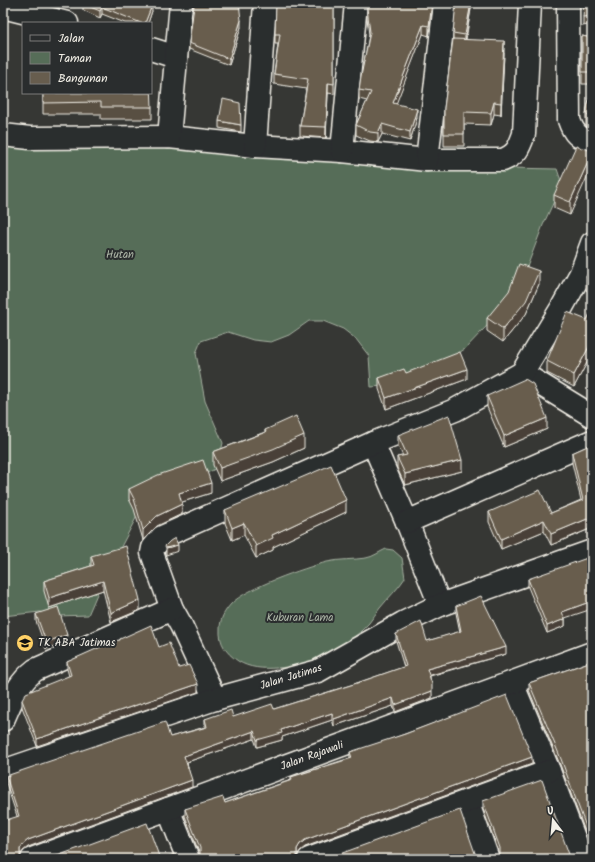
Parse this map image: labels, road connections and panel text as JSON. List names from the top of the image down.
{
  "streets": {
    "street": ["Jalan Jatimas", "Jalan Rajawali"]
  },
  "parks": ["Hutan", "Kuburan Lama"],
  "places": {
    "school or university": ["TK ABA Jatimas"]
  },
  "legend": ["Jalan", "Taman", "Bangunan"],
  "north": "top"
}
